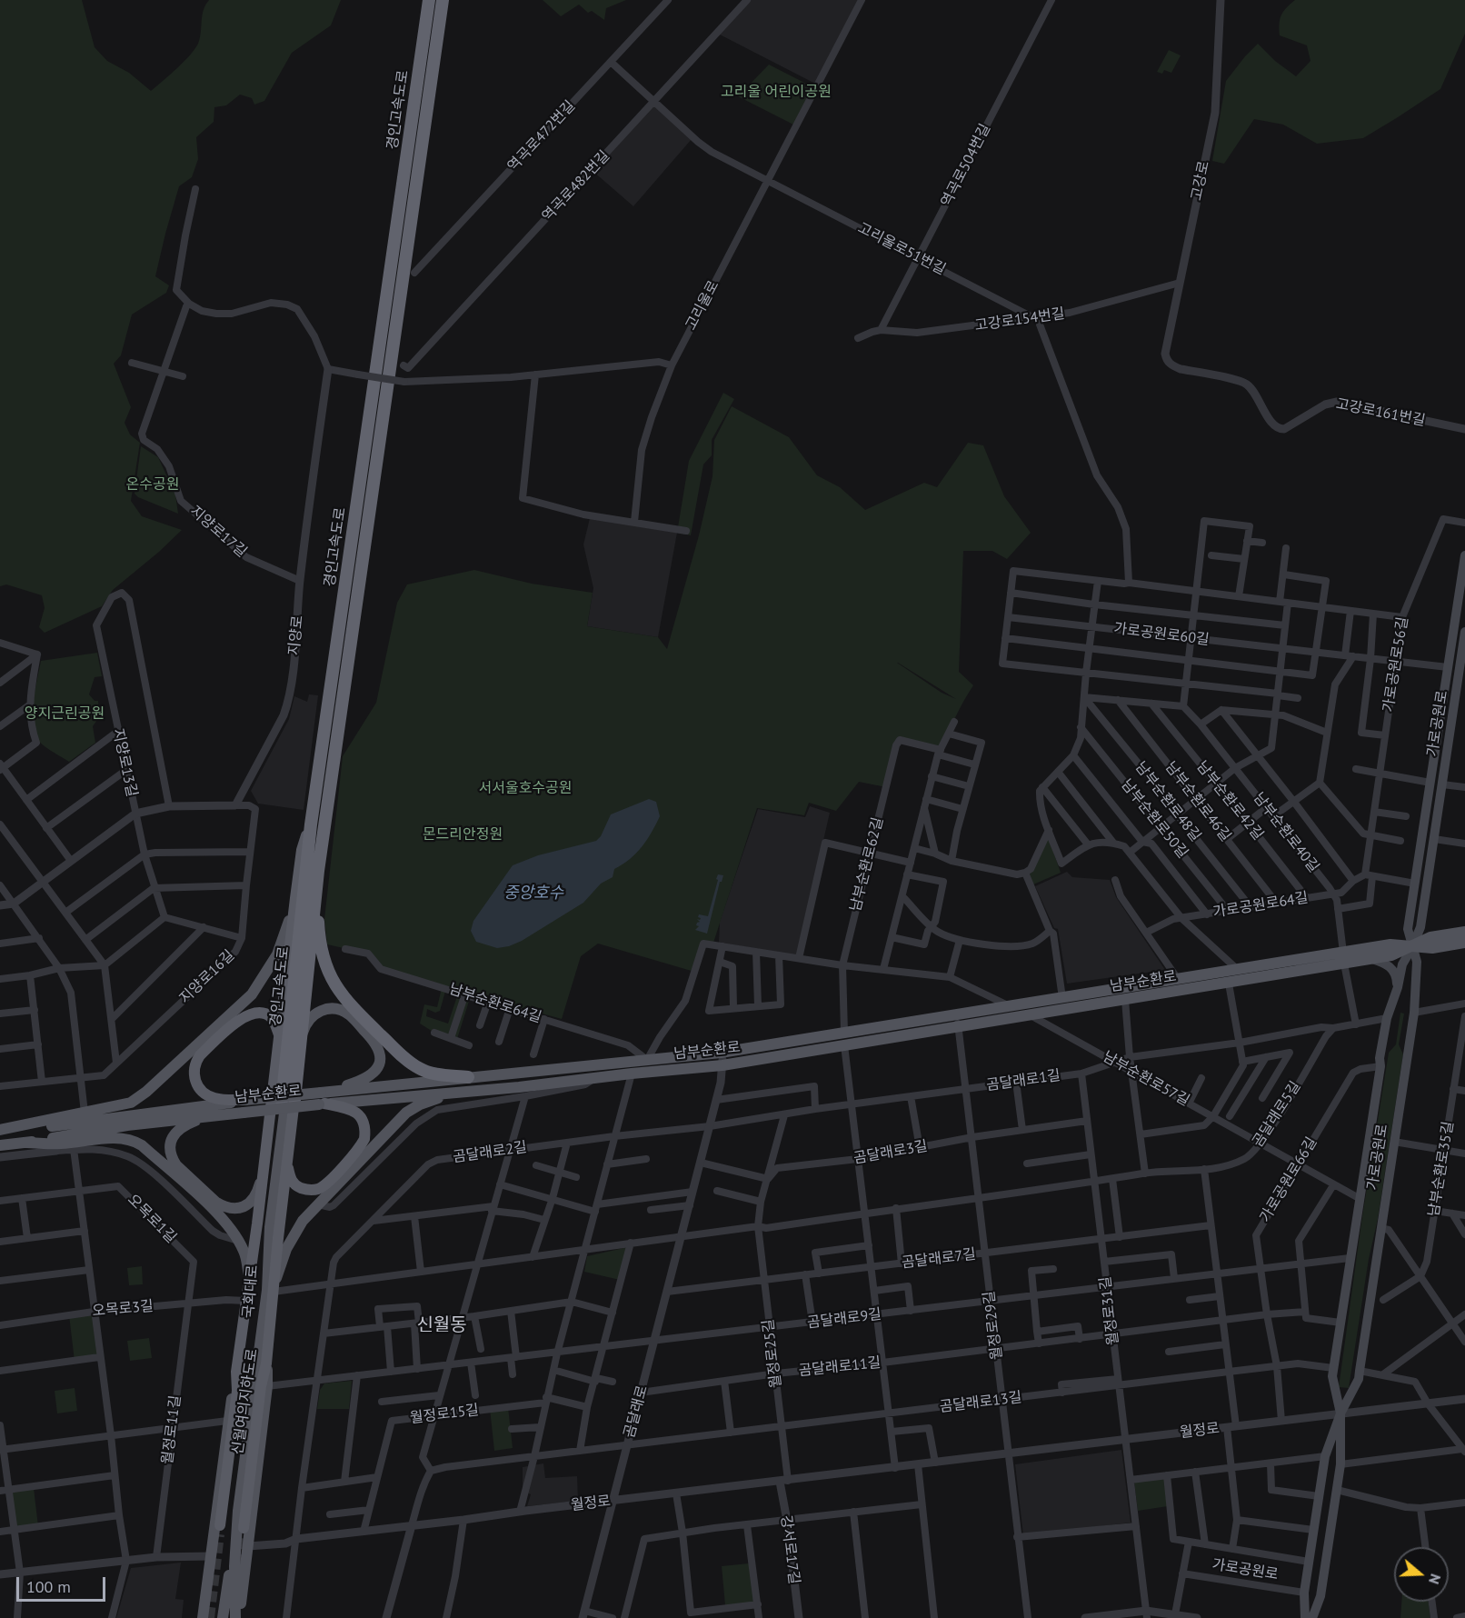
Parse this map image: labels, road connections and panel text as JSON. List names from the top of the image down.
{
  "streets": {
    "highway": ["경인고속도로", "신월여의지하도로"],
    "main road": ["가로공원로", "남부순환로", "국회대로"],
    "street": [
      "역곡로472번길",
      "역곡로504번길",
      "고강로",
      "역곡로482번길",
      "고리울로51번길",
      "고리울로",
      "고강로154번길",
      "고강로161번길",
      "지양로17길",
      "가로공원로60길",
      "지양로",
      "가로공원로56길",
      "지양로13길",
      "남부순환로42길",
      "남부순환로48길",
      "남부순환로46길",
      "남부순환로50길",
      "남부순환로40길",
      "남부순환로62길",
      "가로공원로64길",
      "지양로16길",
      "남부순환로64길",
      "남부순환로57길",
      "곰달래로1길",
      "곰달래로5길",
      "곰달래로2길",
      "곰달래로3길",
      "남부순환로35길",
      "가로공원로66길",
      "오목로1길",
      "곰달래로7길",
      "오목로3길",
      "월정로31길",
      "곰달래로9길",
      "월정로29길",
      "월정로25길",
      "곰달래로11길",
      "곰달래로13길",
      "곰달래로",
      "월정로15길",
      "월정로11길",
      "월정로",
      "강서로17길"
    ]
  },
  "crossings": [
    ["경인고속도로", "국회대로"],
    ["경인고속도로", "신월여의지하도로"],
    ["역곡로472번길", "고리울로51번길"],
    ["역곡로504번길", "고리울로51번길"],
    ["역곡로504번길", "고강로154번길"],
    ["고강로", "고강로154번길"],
    ["고강로", "고강로161번길"],
    ["역곡로482번길", "고리울로51번길"],
    ["고리울로51번길", "고리울로"],
    ["고리울로51번길", "고강로154번길"],
    ["지양로17길", "지양로"],
    ["가로공원로60길", "가로공원로56길"],
    ["가로공원로60길", "가로공원로"],
    ["지양로", "지양로16길"],
    ["가로공원로56길", "가로공원로64길"],
    ["가로공원로", "남부순환로"],
    ["가로공원로", "남부순환로57길"],
    ["가로공원로", "가로공원로66길"],
    ["가로공원로", "곰달래로9길"],
    ["가로공원로", "월정로"],
    ["남부순환로42길", "가로공원로64길"],
    ["남부순환로48길", "가로공원로64길"],
    ["남부순환로46길", "가로공원로64길"],
    ["남부순환로50길", "가로공원로64길"],
    ["남부순환로40길", "가로공원로64길"],
    ["남부순환로40길", "남부순환로"],
    ["남부순환로62길", "남부순환로"],
    ["남부순환로", "남부순환로64길"],
    ["남부순환로", "남부순환로57길"],
    ["남부순환로", "월정로29길"],
    ["남부순환로", "곰달래로"],
    ["남부순환로57길", "곰달래로1길"],
    ["남부순환로57길", "곰달래로5길"],
    ["남부순환로57길", "가로공원로66길"],
    ["곰달래로1길", "곰달래로5길"],
    ["곰달래로1길", "곰달래로2길"],
    ["곰달래로1길", "월정로29길"],
    ["곰달래로1길", "곰달래로"],
    ["곰달래로5길", "곰달래로2길"],
    ["곰달래로5길", "월정로31길"],
    ["곰달래로5길", "월정로29길"],
    ["곰달래로5길", "월정로25길"],
    ["곰달래로5길", "신월여의지하도로"],
    ["곰달래로5길", "곰달래로"],
    ["곰달래로2길", "곰달래로9길"],
    ["곰달래로2길", "곰달래로"],
    ["곰달래로2길", "월정로"],
    ["곰달래로3길", "월정로29길"],
    ["가로공원로66길", "곰달래로9길"],
    ["가로공원로66길", "곰달래로11길"],
    ["가로공원로66길", "월정로"],
    ["오목로1길", "오목로3길"],
    ["오목로1길", "월정로11길"],
    ["곰달래로7길", "월정로31길"],
    ["곰달래로7길", "월정로29길"],
    ["곰달래로7길", "월정로25길"],
    ["곰달래로7길", "곰달래로"],
    ["국회대로", "신월여의지하도로"],
    ["오목로3길", "신월여의지하도로"],
    ["오목로3길", "월정로11길"],
    ["월정로31길", "곰달래로9길"],
    ["월정로31길", "곰달래로11길"],
    ["월정로31길", "곰달래로13길"],
    ["월정로31길", "월정로"],
    ["곰달래로9길", "월정로29길"],
    ["곰달래로9길", "월정로25길"],
    ["곰달래로9길", "곰달래로"],
    ["월정로29길", "곰달래로11길"],
    ["월정로29길", "곰달래로13길"],
    ["월정로29길", "월정로"],
    ["월정로25길", "곰달래로11길"],
    ["월정로25길", "곰달래로13길"],
    ["월정로25길", "월정로"],
    ["월정로25길", "강서로17길"],
    ["곰달래로11길", "곰달래로"],
    ["곰달래로13길", "곰달래로"],
    ["곰달래로", "월정로"],
    ["월정로15길", "월정로"],
    ["월정로", "강서로17길"]
  ],
  "districts": ["신월동"],
  "water": ["중앙호수"],
  "parks": [
    "고리울 어린이공원",
    "온수공원",
    "양지근린공원",
    "서서울호수공원",
    "몬드리안정원"
  ],
  "scale_bar": "100 m",
  "north": "right"
}
